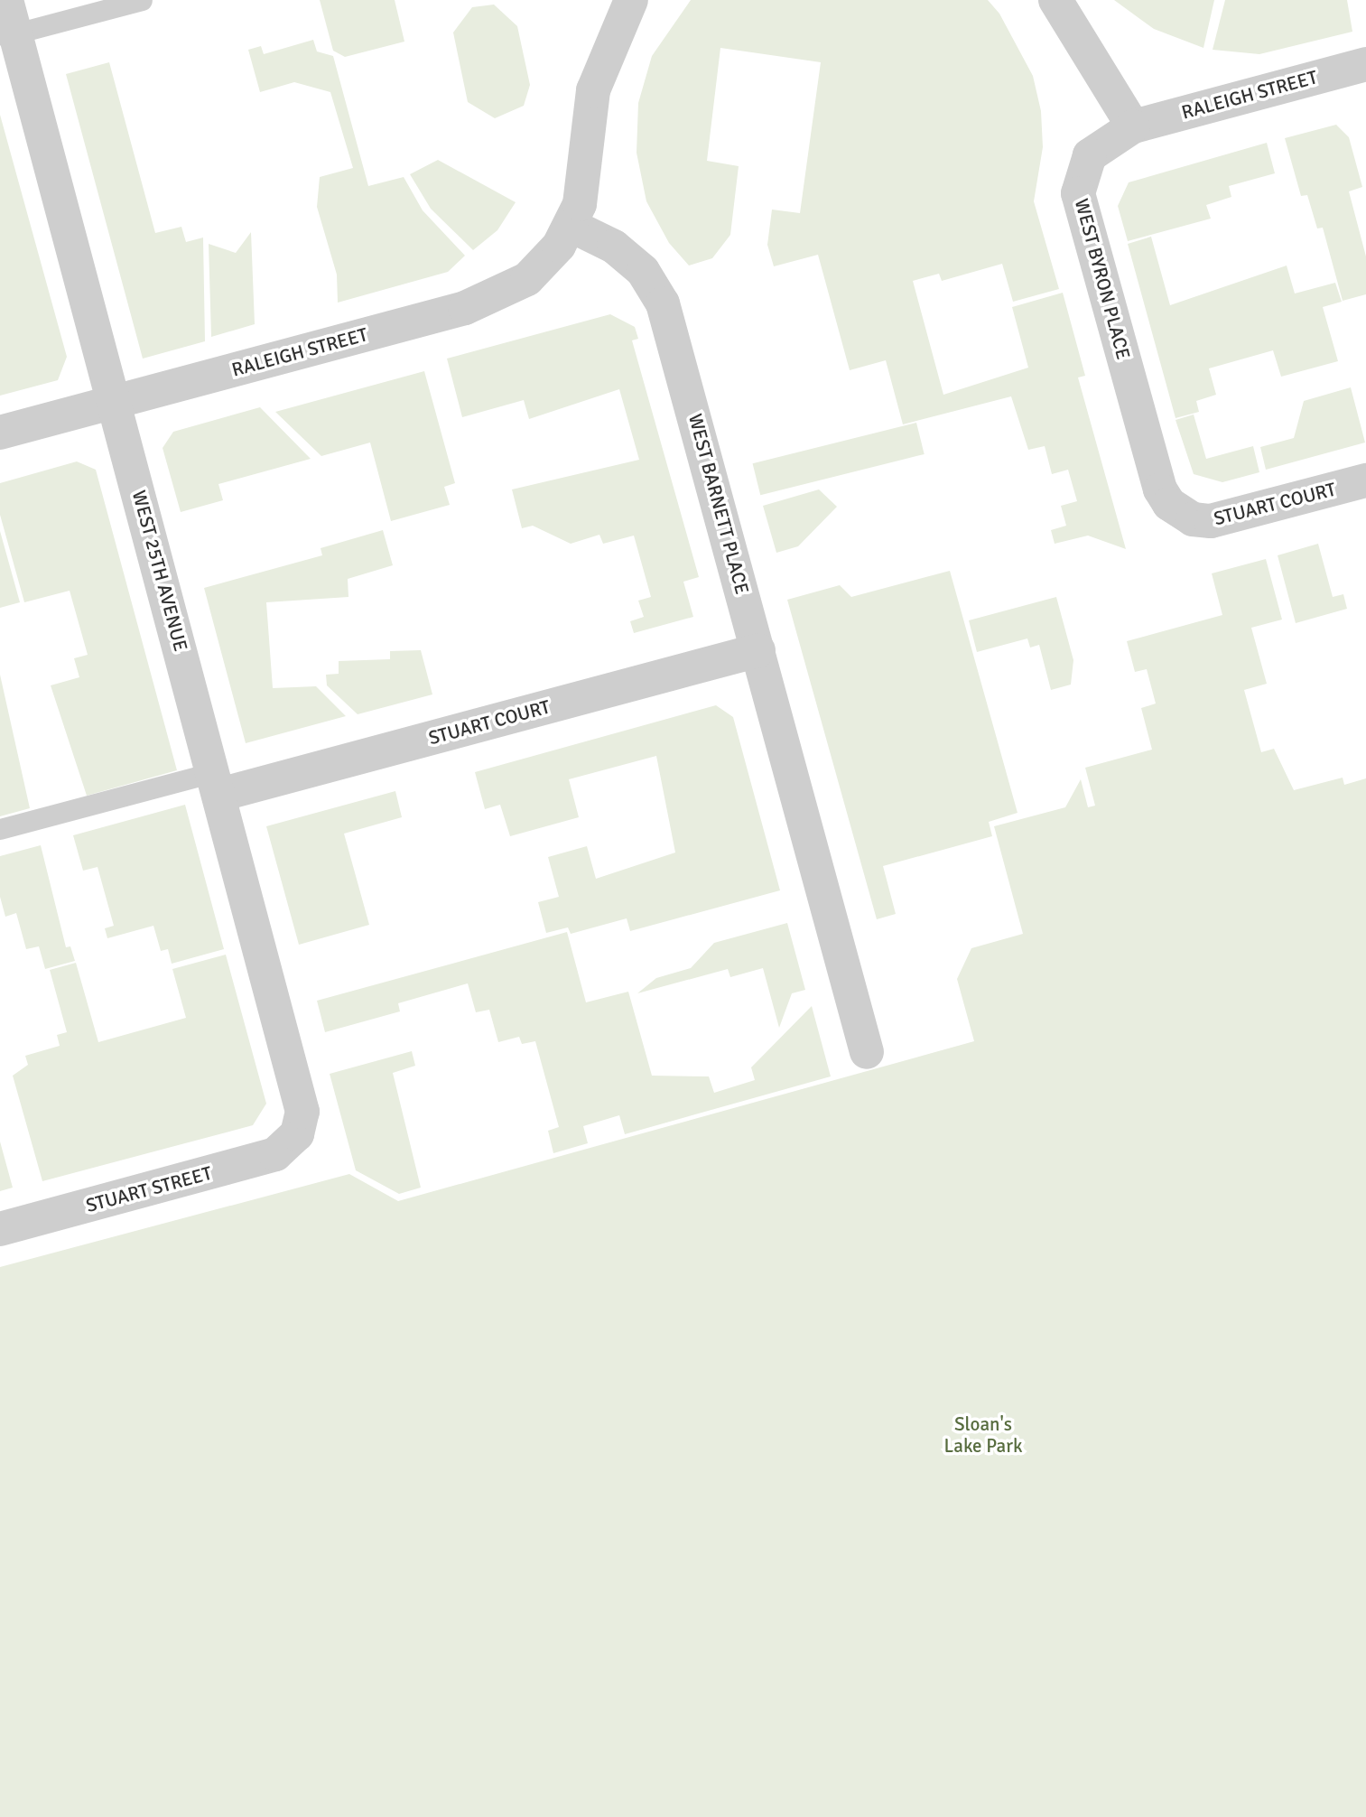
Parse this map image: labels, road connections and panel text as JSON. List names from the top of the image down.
{
  "streets": {
    "street": [
      "RALEIGH STREET",
      "WEST BYRON PLACE",
      "WEST BARNETT PLACE",
      "STUART COURT",
      "WEST 25TH AVENUE",
      "STUART STREET"
    ]
  },
  "crossings": [
    ["RALEIGH STREET", "WEST BYRON PLACE"],
    ["RALEIGH STREET", "WEST BARNETT PLACE"],
    ["RALEIGH STREET", "WEST 25TH AVENUE"],
    ["WEST BYRON PLACE", "STUART COURT"],
    ["WEST BARNETT PLACE", "STUART COURT"],
    ["STUART COURT", "WEST 25TH AVENUE"],
    ["WEST 25TH AVENUE", "STUART STREET"]
  ],
  "parks": ["Sloan's Lake Park"]
}
